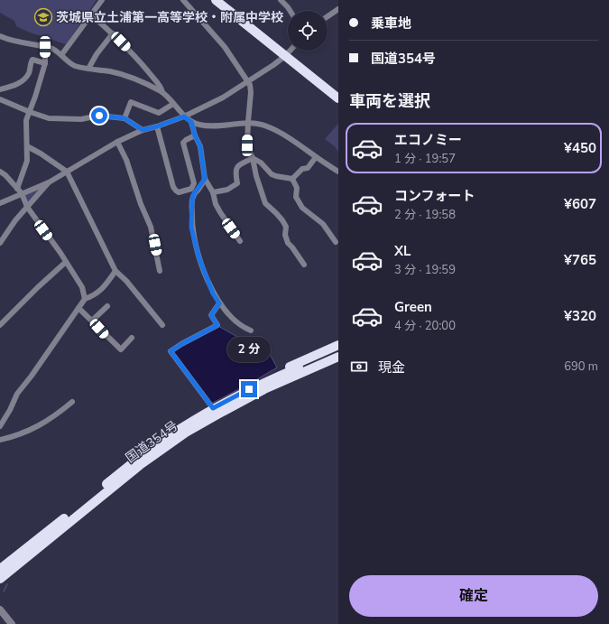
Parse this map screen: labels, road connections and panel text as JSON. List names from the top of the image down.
{
  "streets": {
    "highway": ["国道354号"]
  },
  "places": {
    "school or university": ["茨城県立土浦第一高等学校・附属中学校"]
  },
  "page": {
    "banner": ["乗車地", "国道354号"],
    "heading": "車両を選択",
    "list": [
      {
        "name": "エコノミー",
        "note": "1 分 · 19:57",
        "value": "¥450"
      },
      {
        "name": "コンフォート",
        "note": "2 分 · 19:58",
        "value": "¥607"
      },
      {
        "name": "XL",
        "note": "3 分 · 19:59",
        "value": "¥765"
      },
      {
        "name": "Green",
        "note": "4 分 · 20:00",
        "value": "¥320"
      }
    ],
    "bubble": "2 分",
    "pay": ["現金", "690 m"],
    "buttons": "確定"
  }
}
